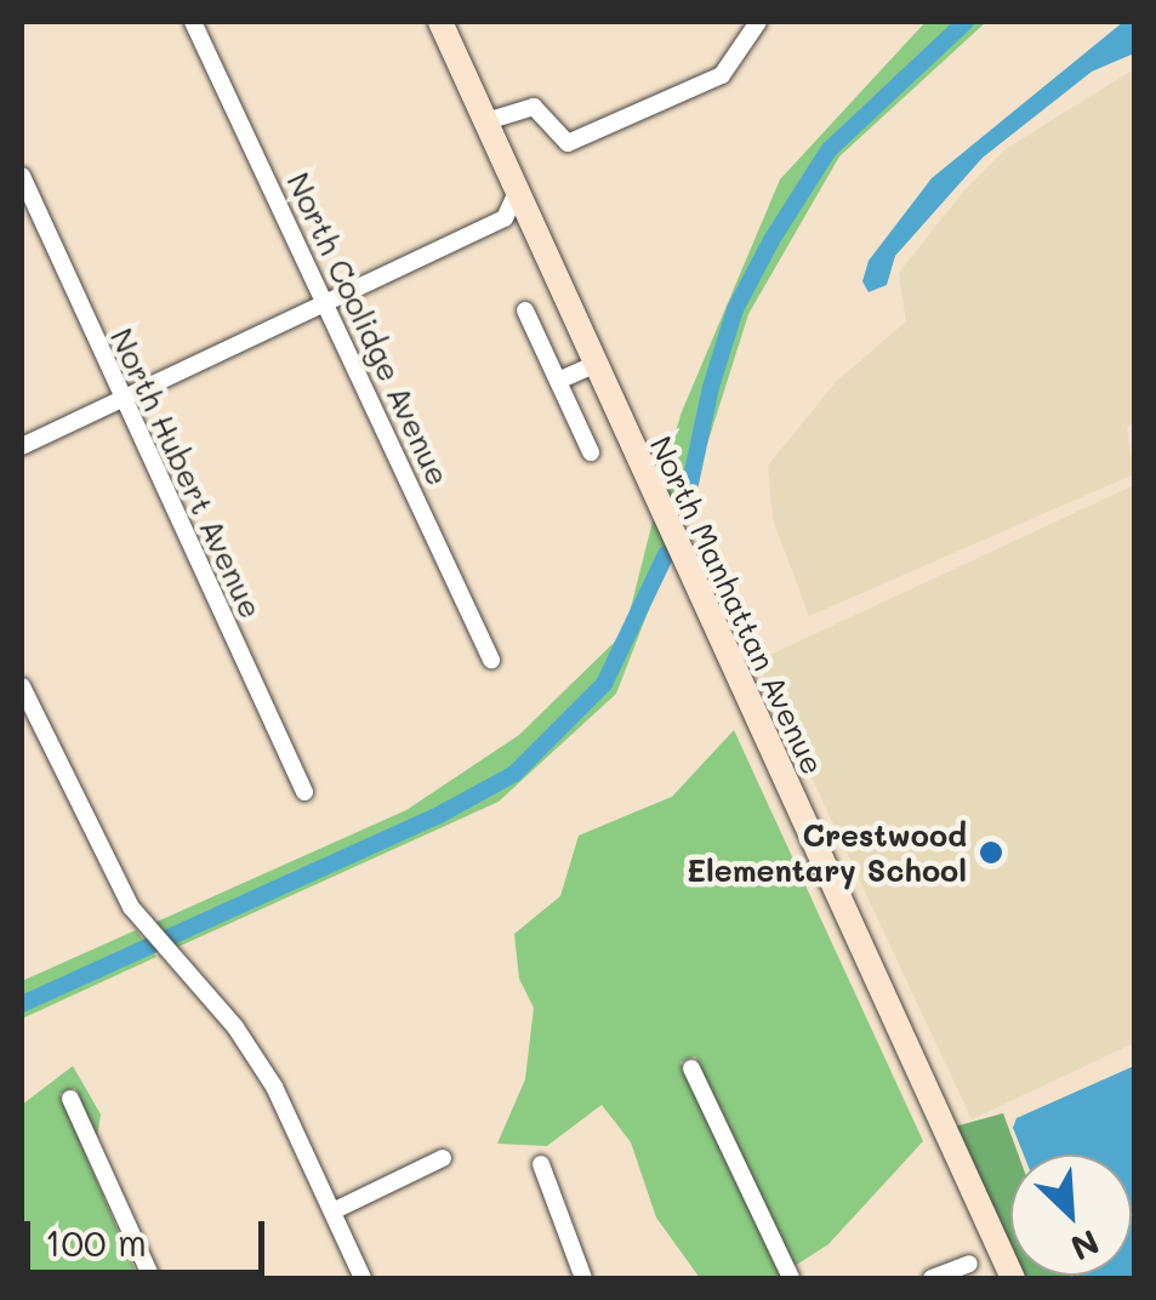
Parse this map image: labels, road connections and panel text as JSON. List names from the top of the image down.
{
  "streets": {
    "street": ["North Coolidge Avenue", "North Hubert Avenue", "North Manhattan Avenue"]
  },
  "places": ["Crestwood Elementary School"],
  "scale_bar": "100 m",
  "north": "bottom right"
}
